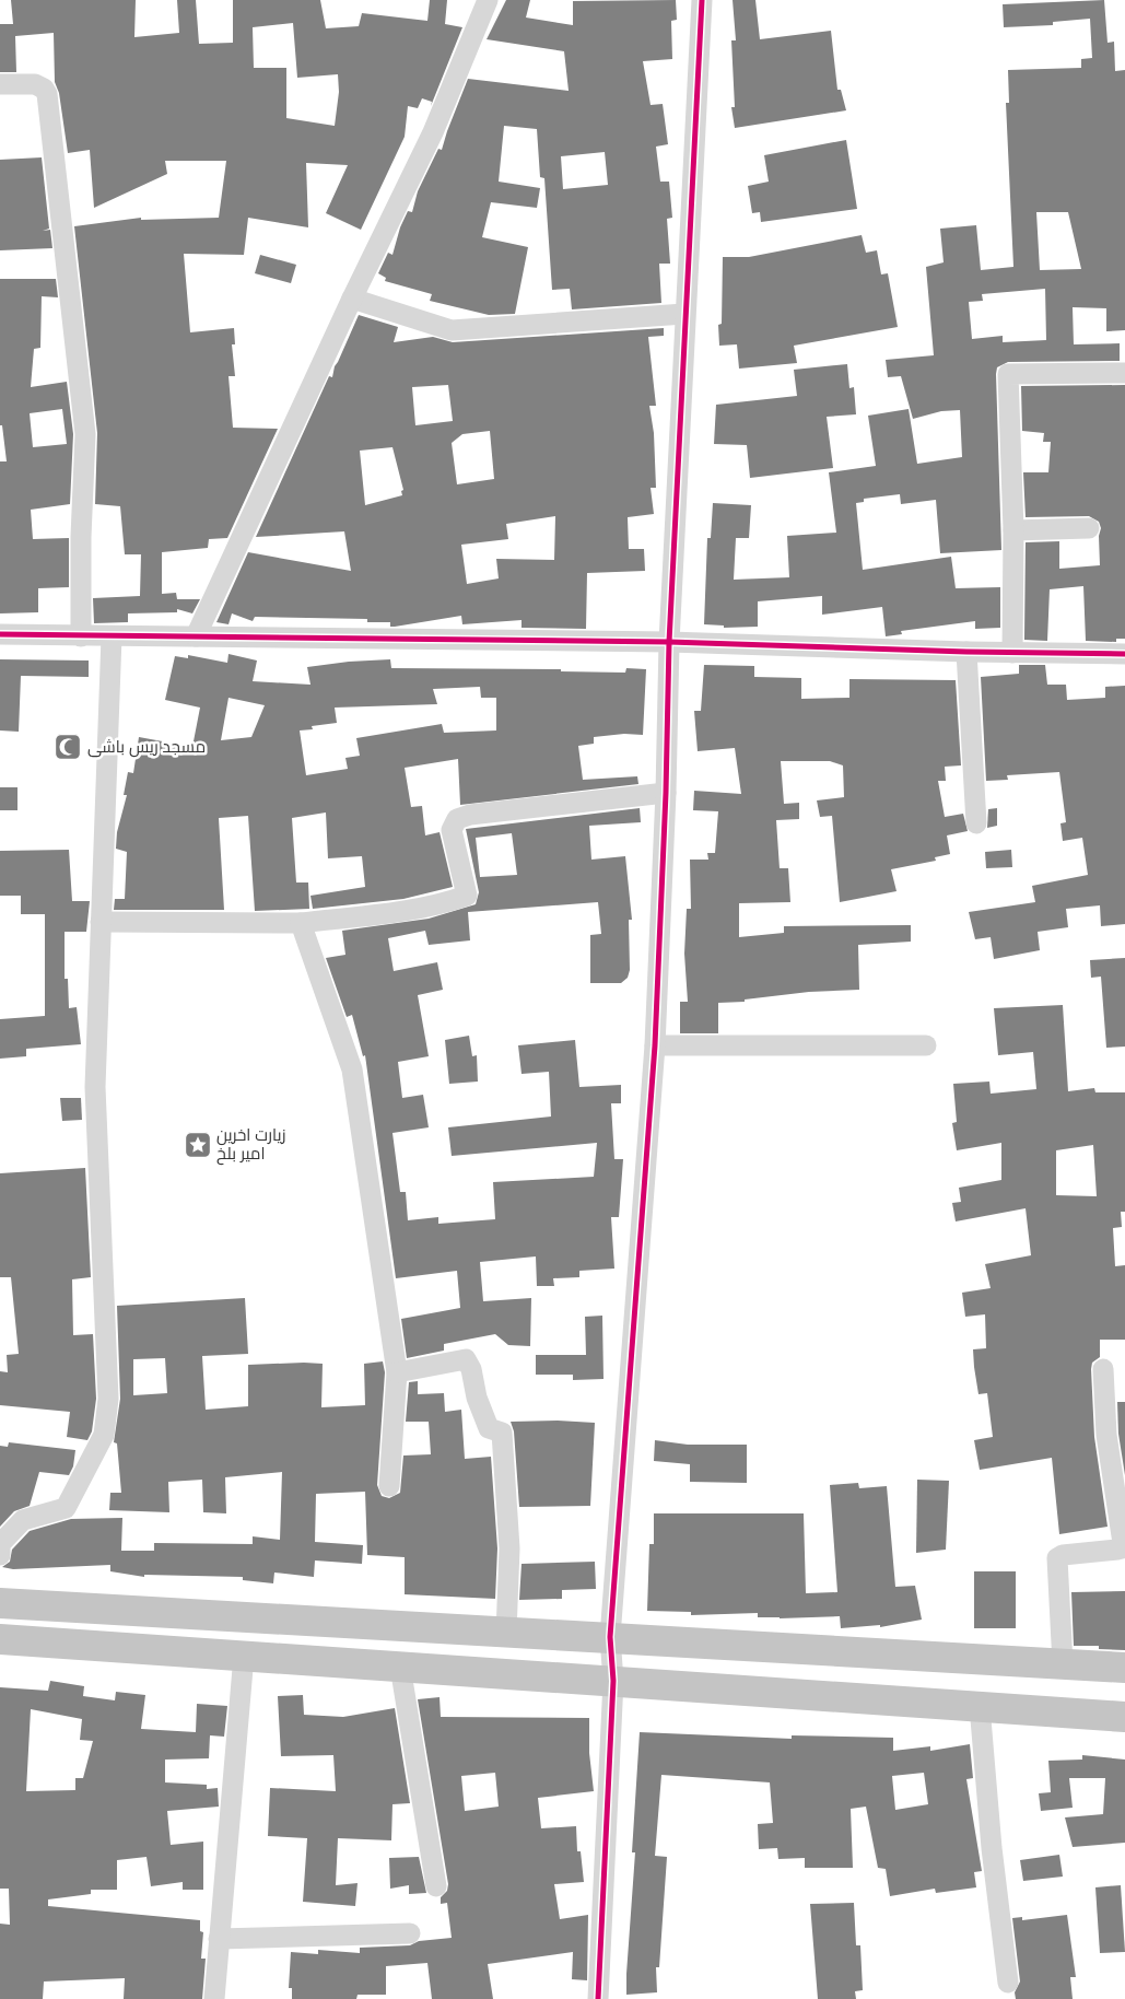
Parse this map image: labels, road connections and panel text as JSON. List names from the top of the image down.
{
  "places": {
    "mosque": ["مسجد ریس باشی"],
    "place": ["زیارت اخرین امیر بلخ"]
  }
}
